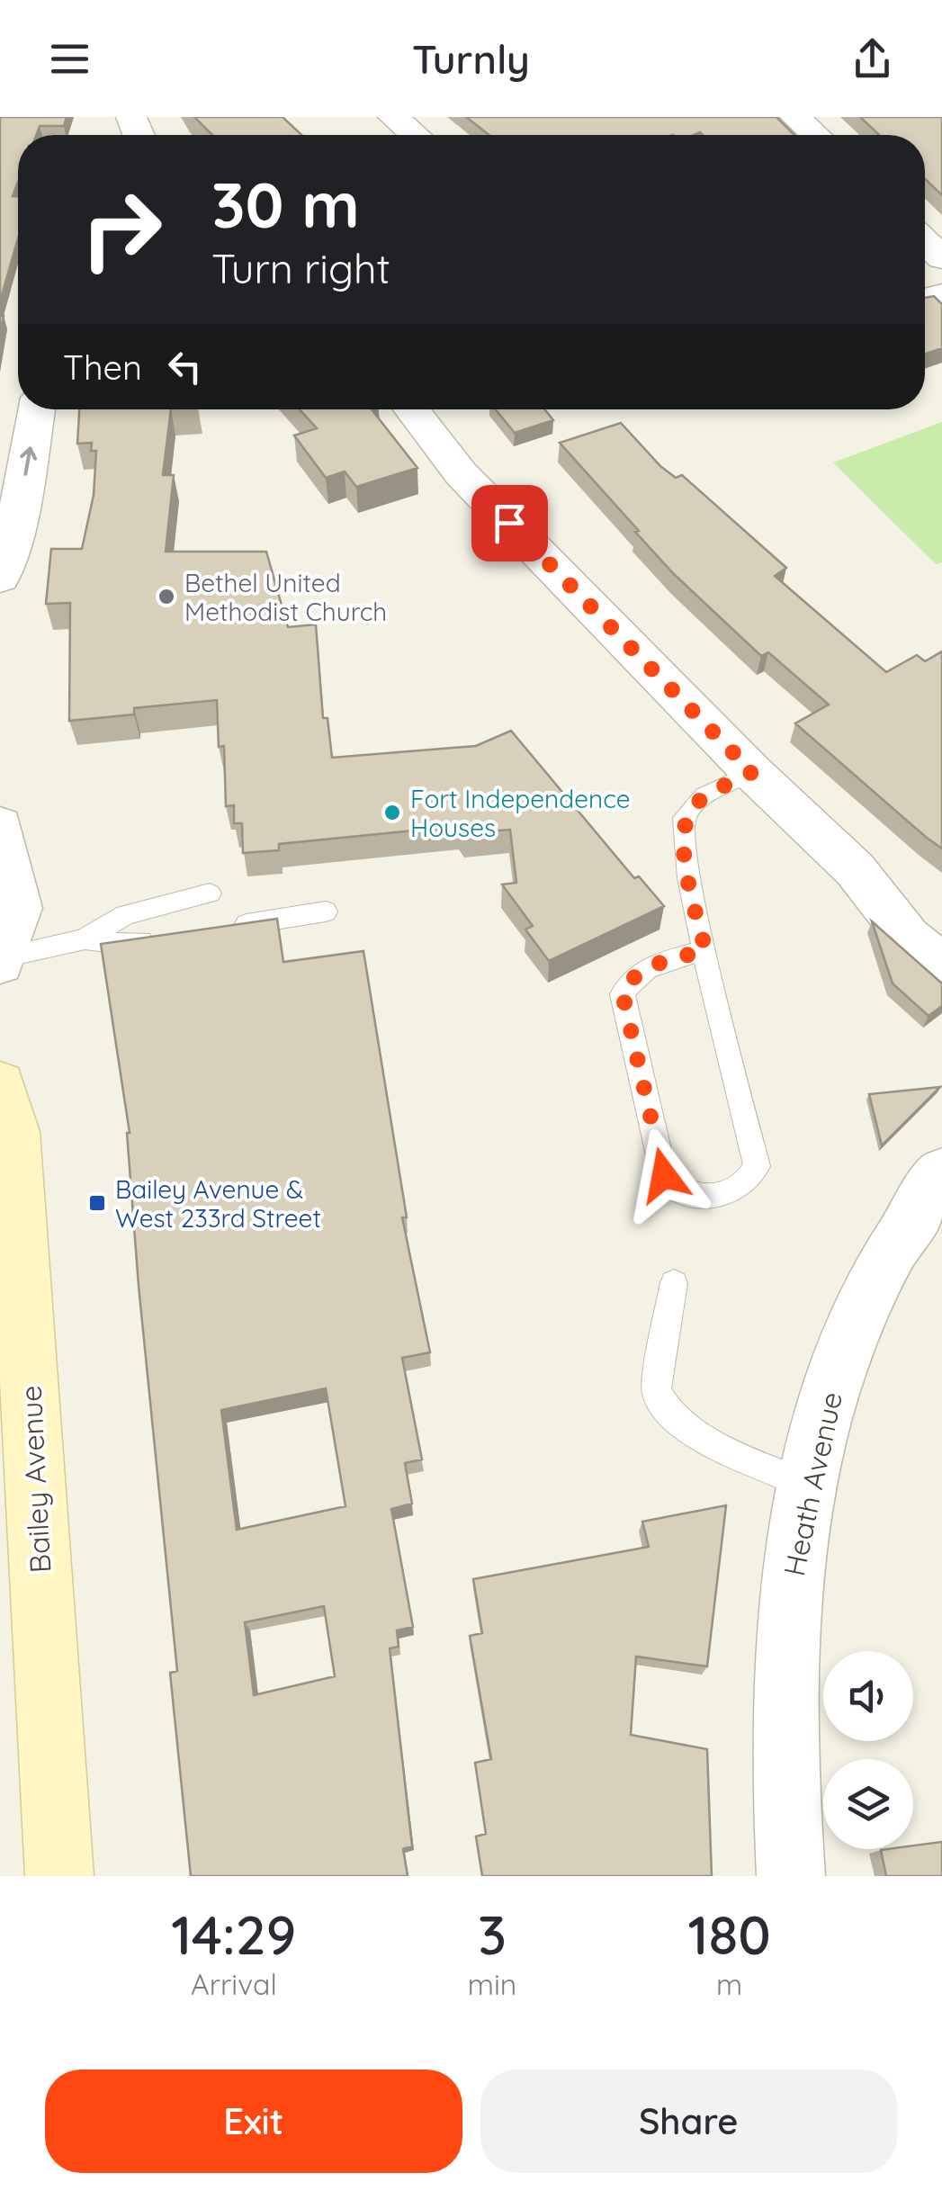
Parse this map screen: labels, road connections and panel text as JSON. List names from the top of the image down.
{
  "streets": {
    "main road": ["Bailey Avenue"],
    "street": ["Heath Avenue"]
  },
  "places": {
    "other": ["Bethel United Methodist Church", "Fort Independence Houses"],
    "transit": ["Bailey Avenue & West 233rd Street"]
  },
  "page": {
    "header": "Turnly",
    "turn": ["30 m", "Turn right"],
    "then": "Then",
    "eta": [
      "14:29",
      "Arrival",
      "3",
      "min",
      "180",
      "m"
    ],
    "buttons": ["Exit", "Share"]
  }
}
